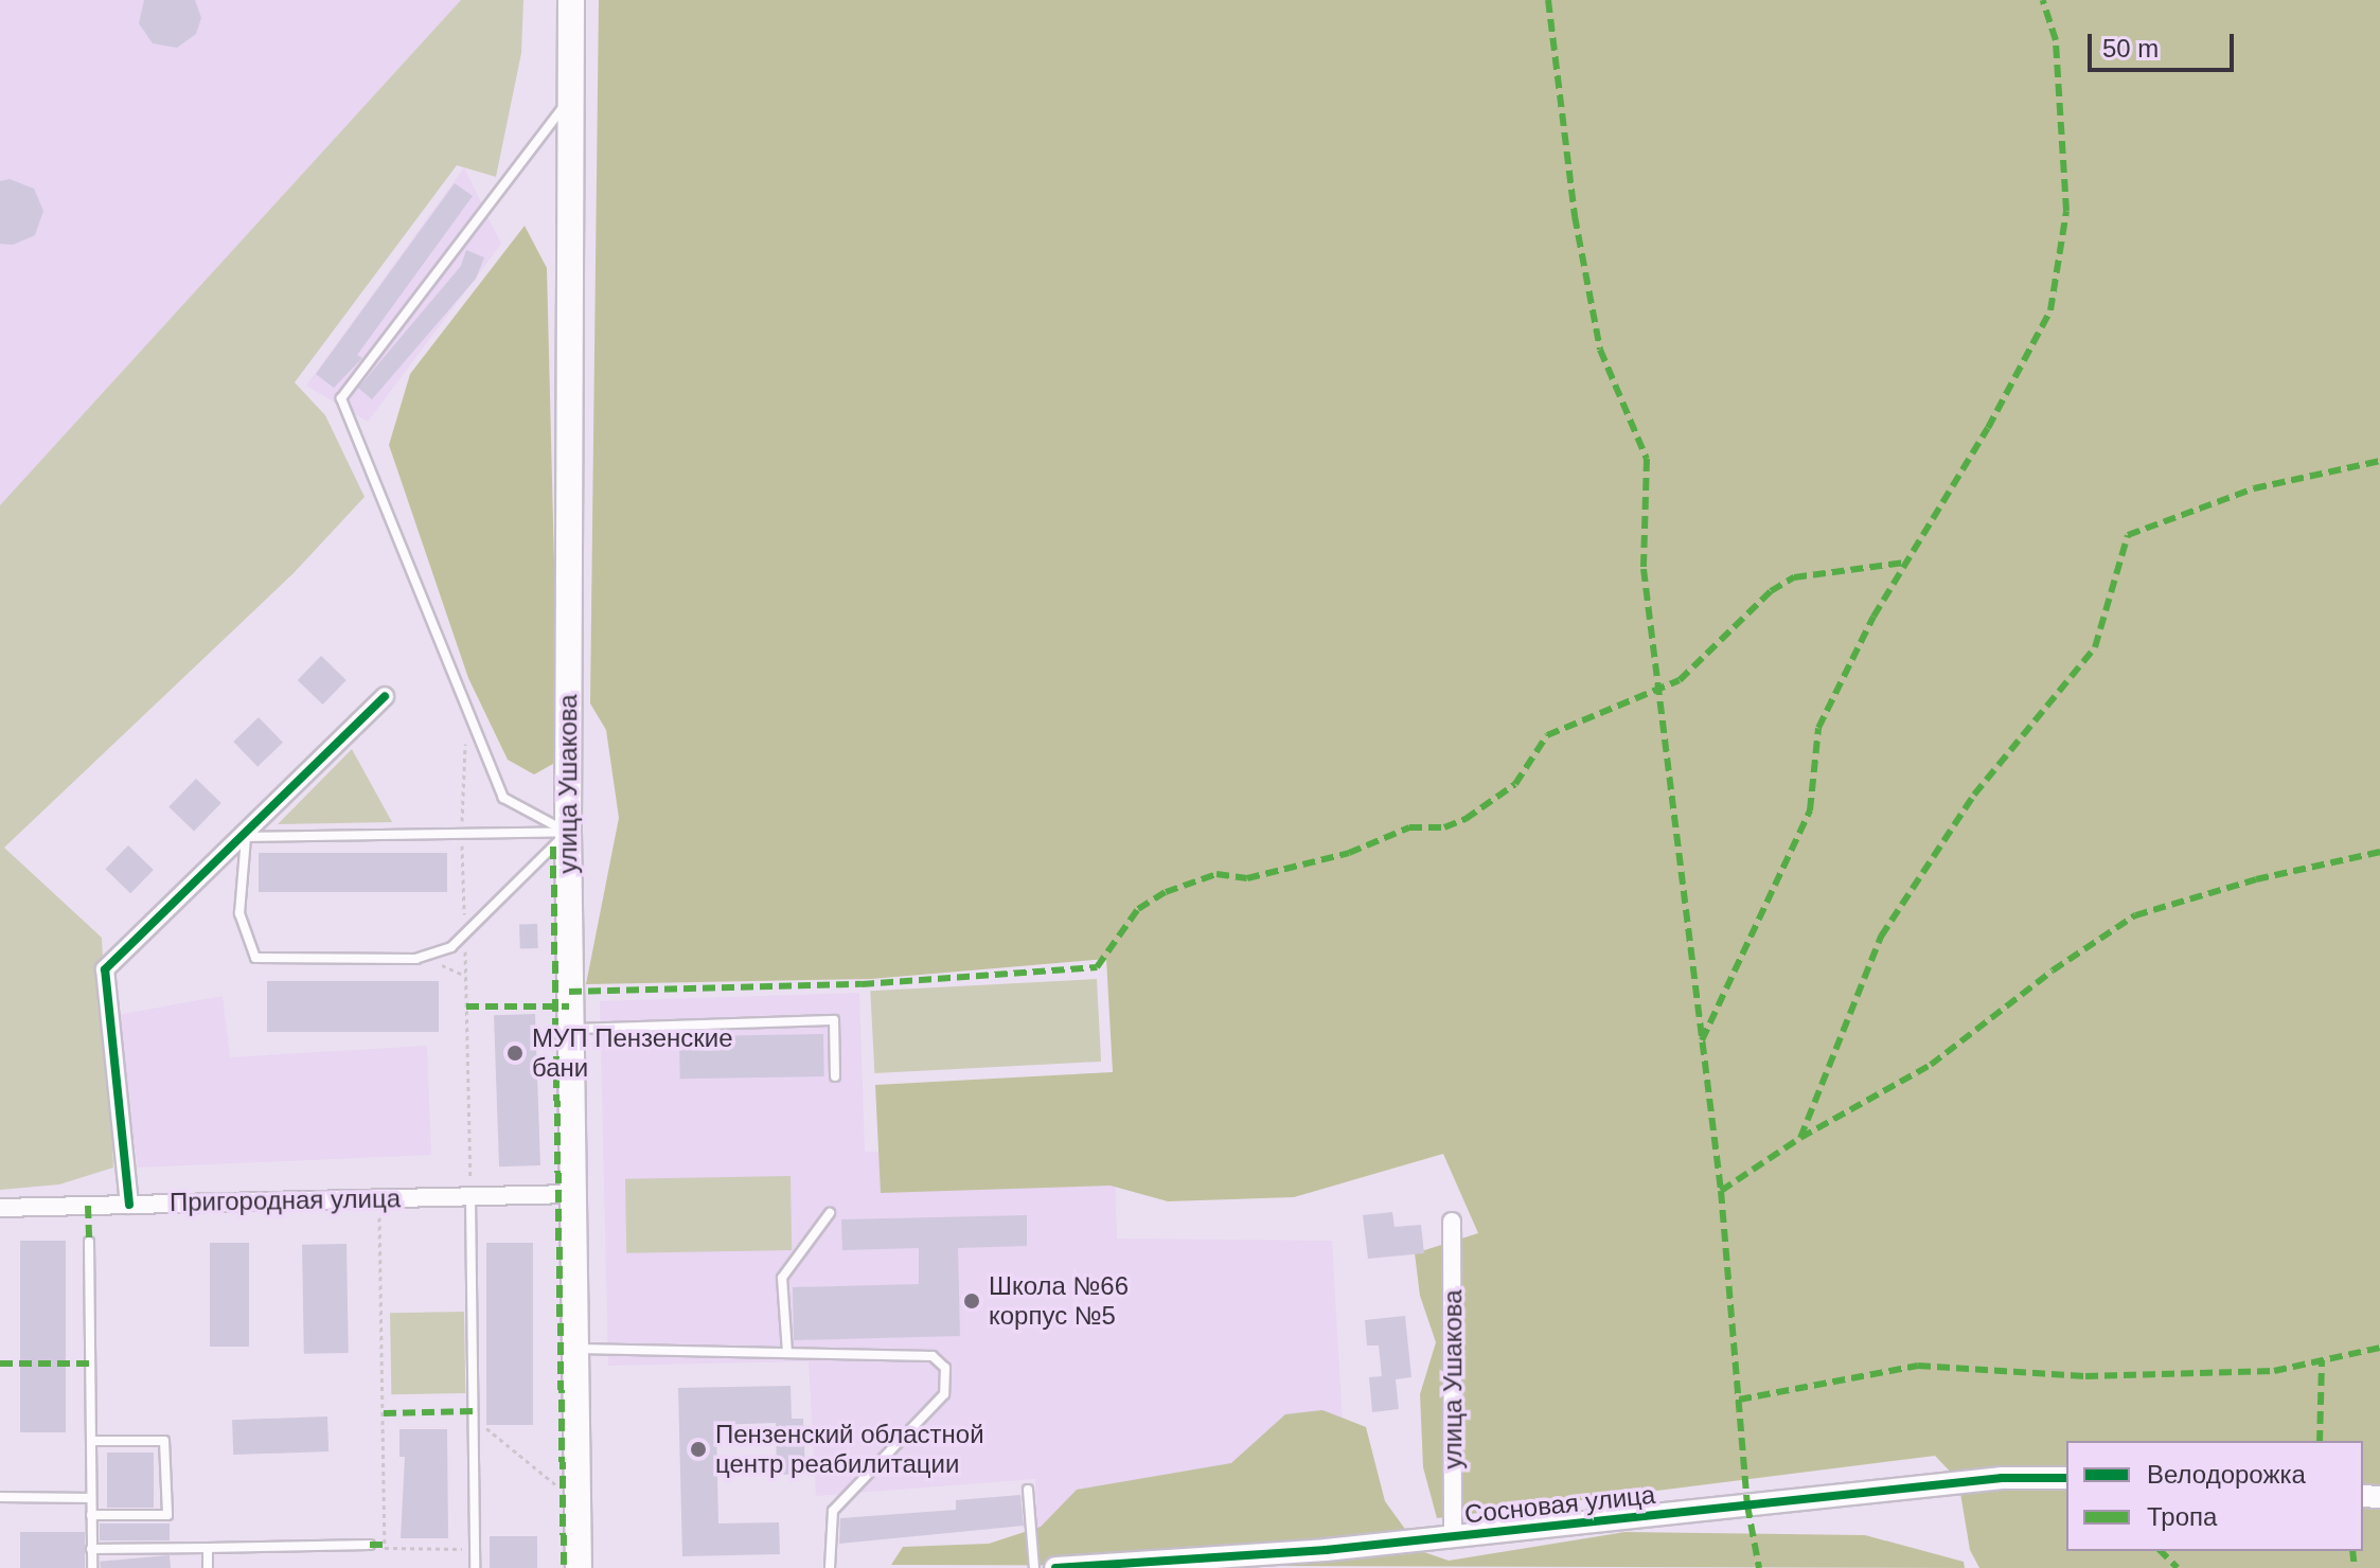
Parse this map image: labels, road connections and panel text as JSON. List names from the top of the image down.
{
  "streets": {
    "main road": ["улица Ушакова"],
    "street": ["Пригородная улица", "Сосновая улица"]
  },
  "crossings": [
    ["улица Ушакова", "Пригородная улица"],
    ["улица Ушакова", "Сосновая улица"]
  ],
  "places": ["МУП Пензенские бани", "Школа №66 корпус №5", "Пензенский областной центр реабилитации"],
  "legend": ["Велодорожка", "Тропа"],
  "scale_bar": "50 m"
}
